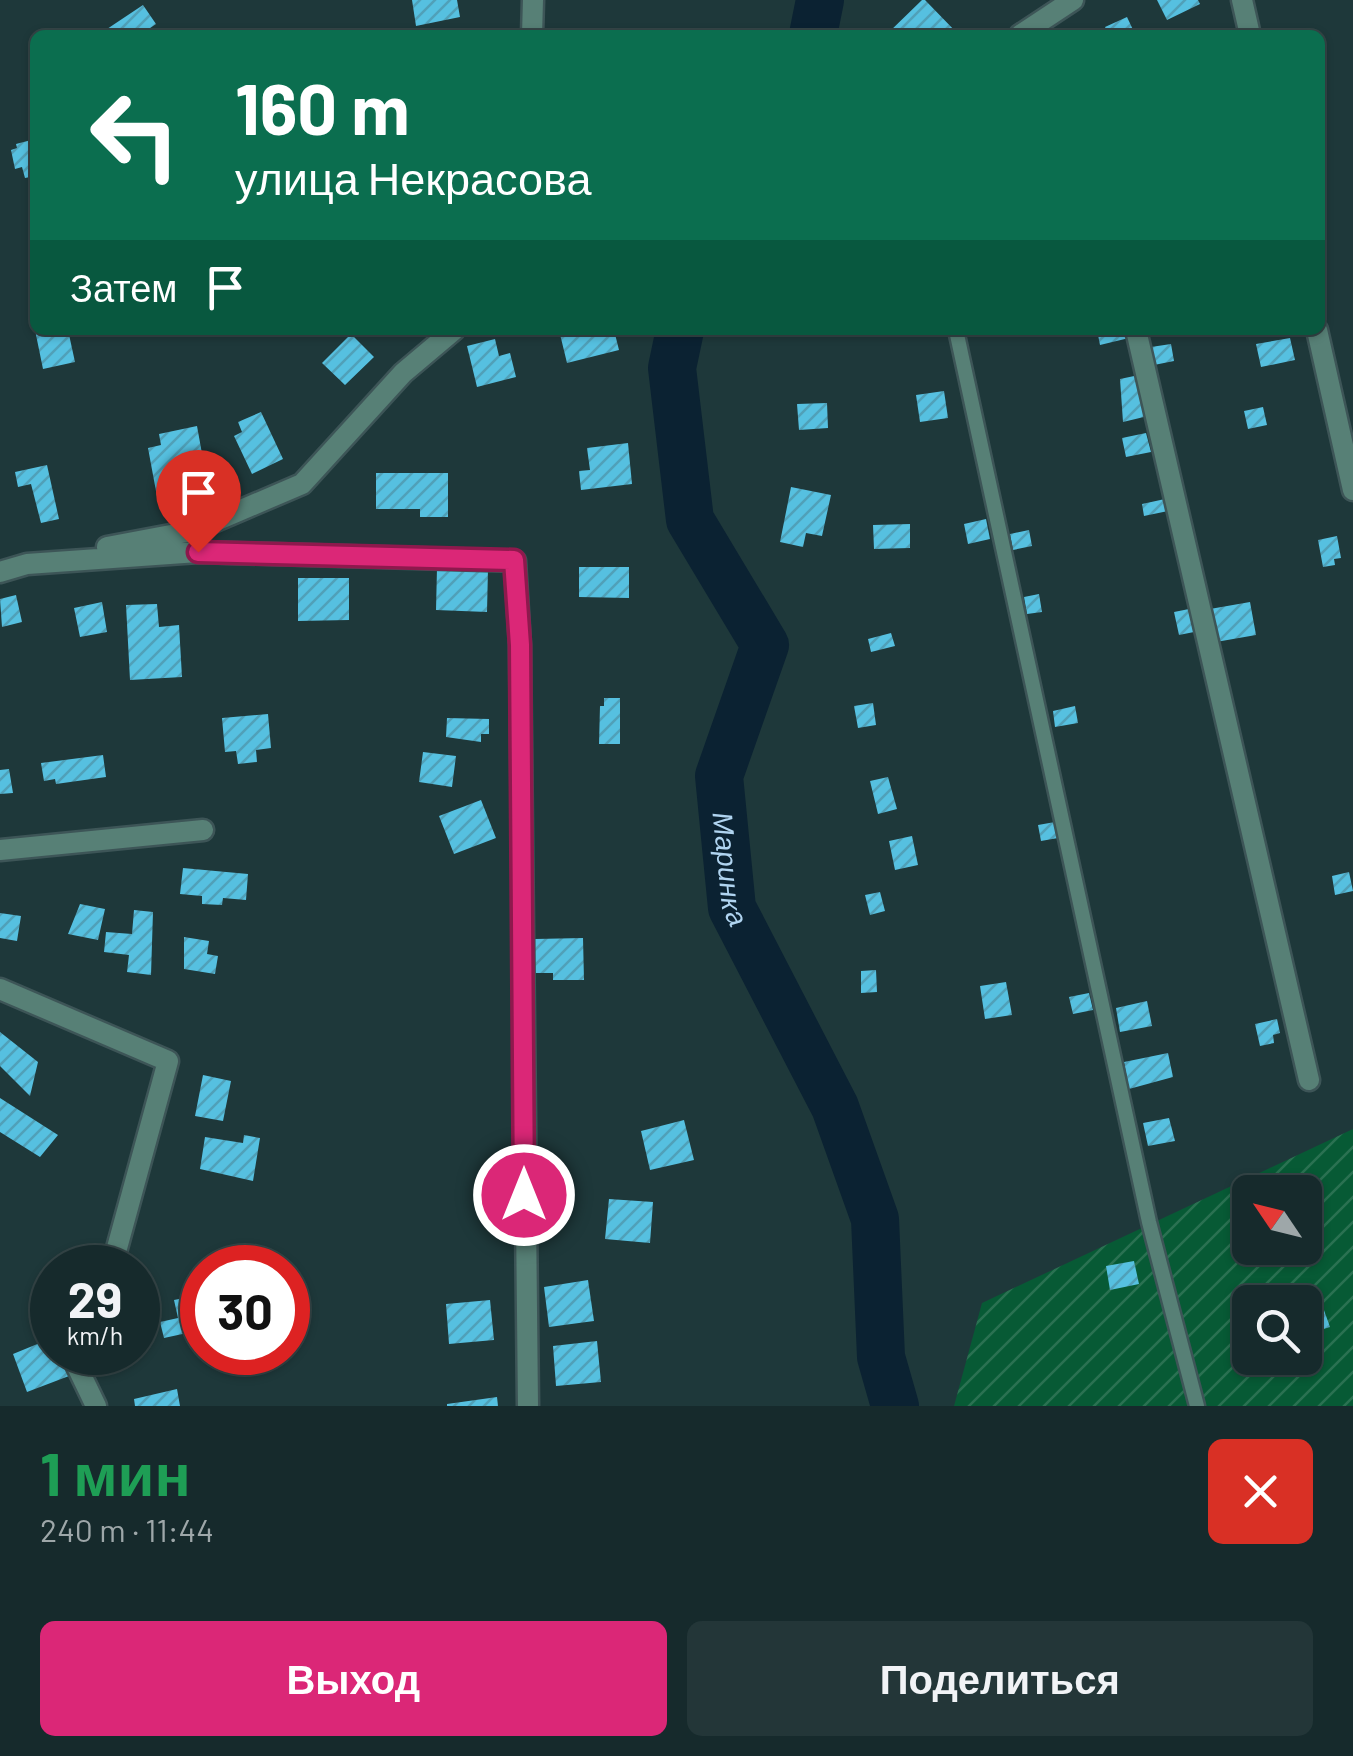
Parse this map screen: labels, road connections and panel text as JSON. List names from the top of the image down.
{
  "water": ["Маринка"],
  "north": "top left",
  "page": {
    "turn": ["160 m", "улица Некрасова"],
    "then": "Затем",
    "speed": "29 km/h",
    "limit": "30",
    "heading": ["1 мин", "240 m · 11:44"],
    "buttons": ["Выход", "Поделиться"]
  }
}
